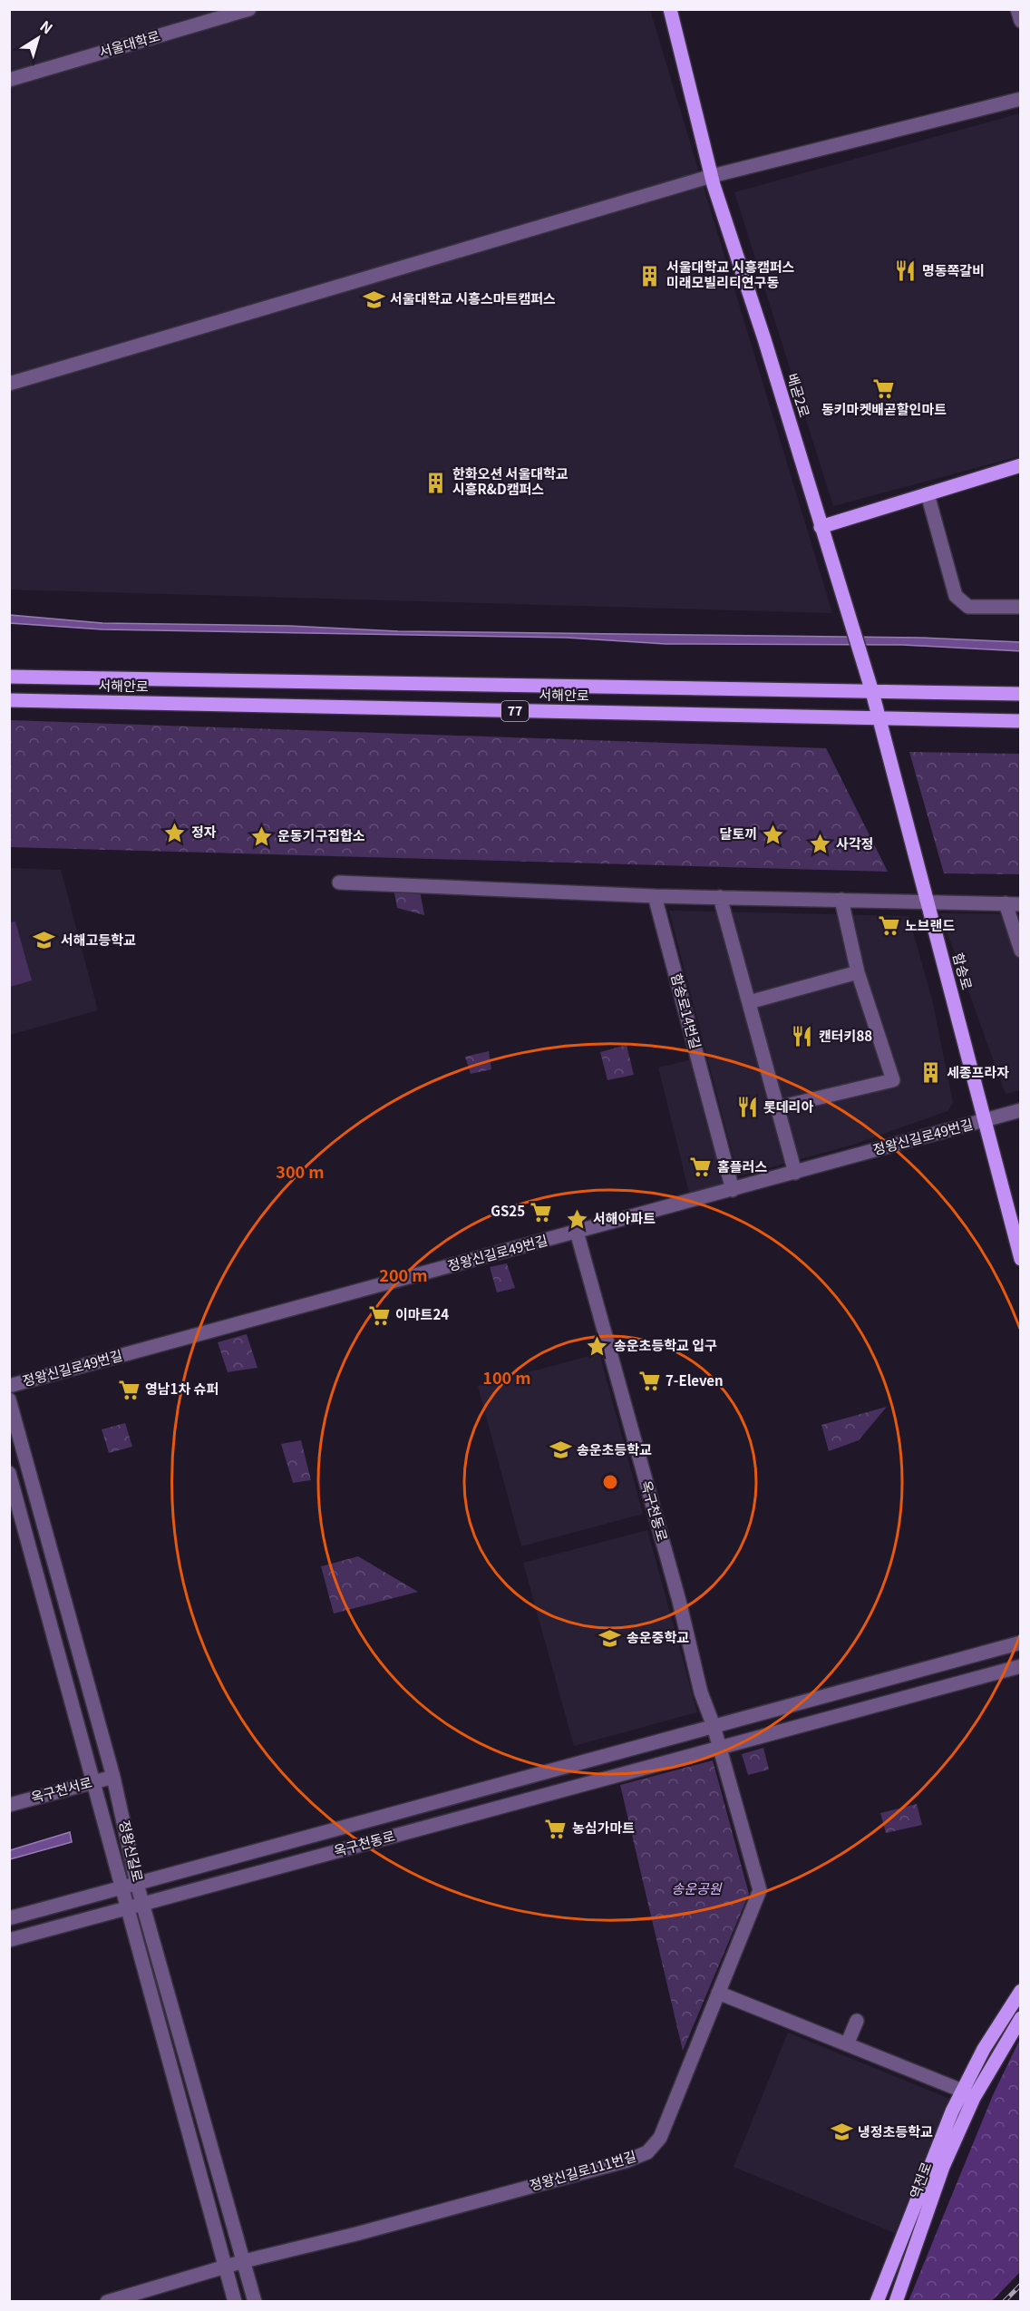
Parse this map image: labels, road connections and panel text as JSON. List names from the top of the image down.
{
  "streets": {
    "main road": [
      "배곧2로",
      "서해안로",
      "77",
      "함송로",
      "역전로"
    ],
    "street": [
      "서울대학로",
      "함송로14번길",
      "정왕신길로49번길",
      "옥구천동로",
      "옥구천서로",
      "정왕신길로",
      "정왕신길로111번길"
    ]
  },
  "crossings": [
    ["배곧2로", "서해안로"],
    ["배곧2로", "함송로"],
    ["서해안로", "함송로"],
    ["함송로", "정왕신길로49번길"],
    ["함송로14번길", "정왕신길로49번길"],
    ["정왕신길로49번길", "옥구천동로"],
    ["옥구천동로", "정왕신길로"],
    ["옥구천동로", "정왕신길로111번길"],
    ["옥구천서로", "정왕신길로"],
    ["정왕신길로", "정왕신길로111번길"]
  ],
  "parks": ["송운공원"],
  "places": {
    "restaurant": ["명동쪽갈비", "캔터키88", "롯데리아"],
    "building": ["서울대학교 시흥캠퍼스 미래모빌리티연구동", "한화오션 서울대학교 시흥R&D캠퍼스", "세종프라자"],
    "school or university": [
      "서울대학교 시흥스마트캠퍼스",
      "서해고등학교",
      "송운초등학교",
      "송운중학교",
      "냉정초등학교"
    ],
    "supermarket": [
      "동키마켓배곧할인마트",
      "노브랜드",
      "홈플러스",
      "GS25",
      "이마트24",
      "7-Eleven",
      "영남1차 슈퍼",
      "농심가마트"
    ],
    "place": [
      "정자",
      "달토끼",
      "운동기구집합소",
      "사각정",
      "서해아파트",
      "송운초등학교 입구"
    ]
  },
  "north": "top right",
  "rings": ["300 m", "200 m", "100 m"]
}
